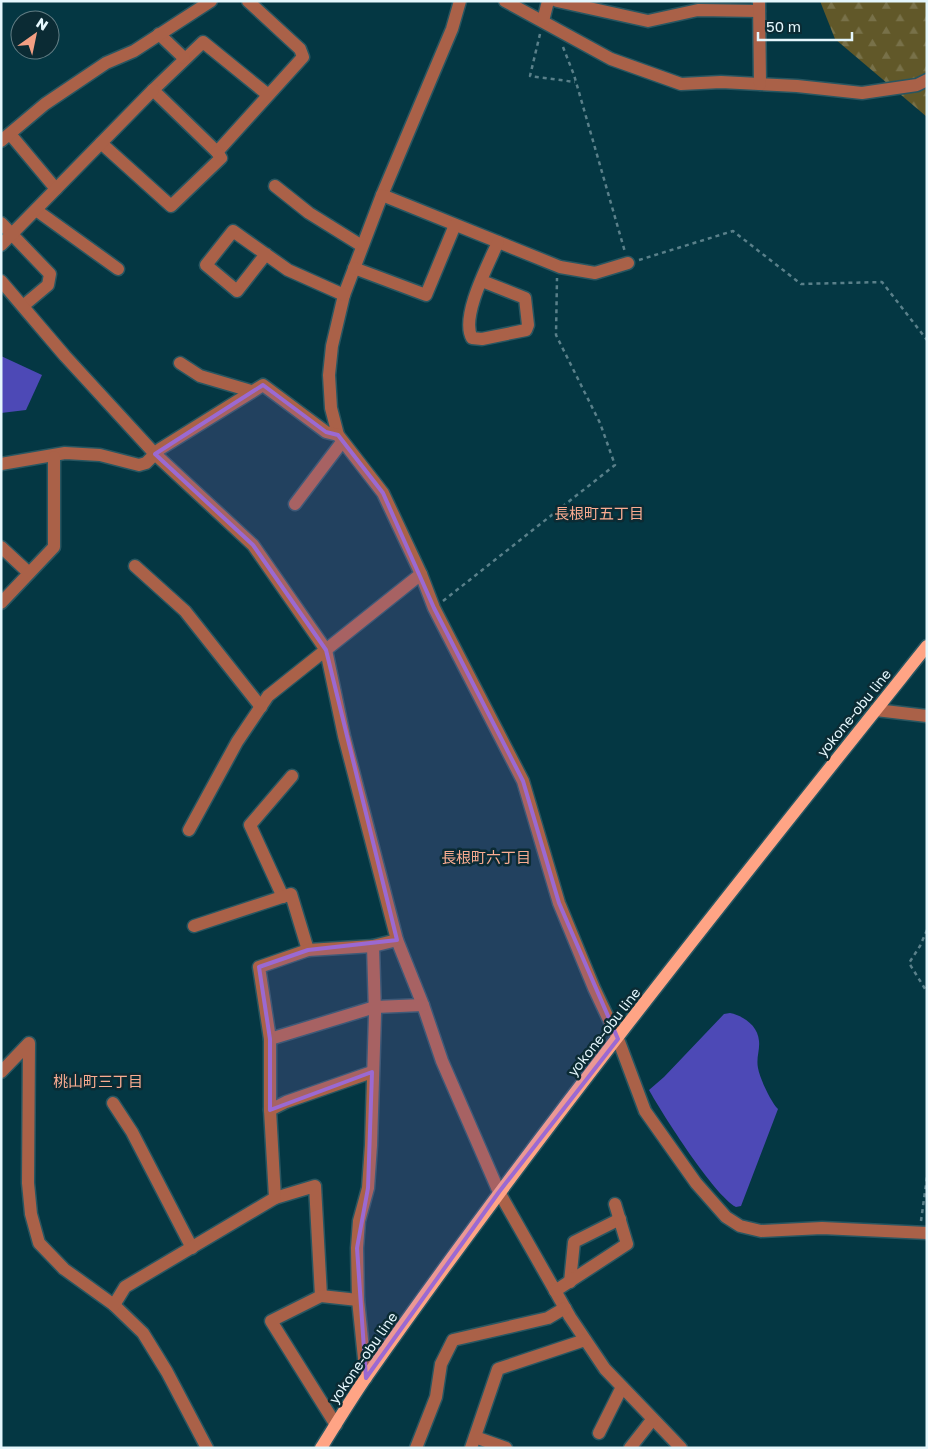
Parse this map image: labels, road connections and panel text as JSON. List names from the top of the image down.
{
  "streets": {
    "main road": ["yokone-obu line"]
  },
  "districts": ["長根町五丁目", "長根町六丁目", "桃山町三丁目"],
  "scale_bar": "50 m",
  "north": "top right"
}
